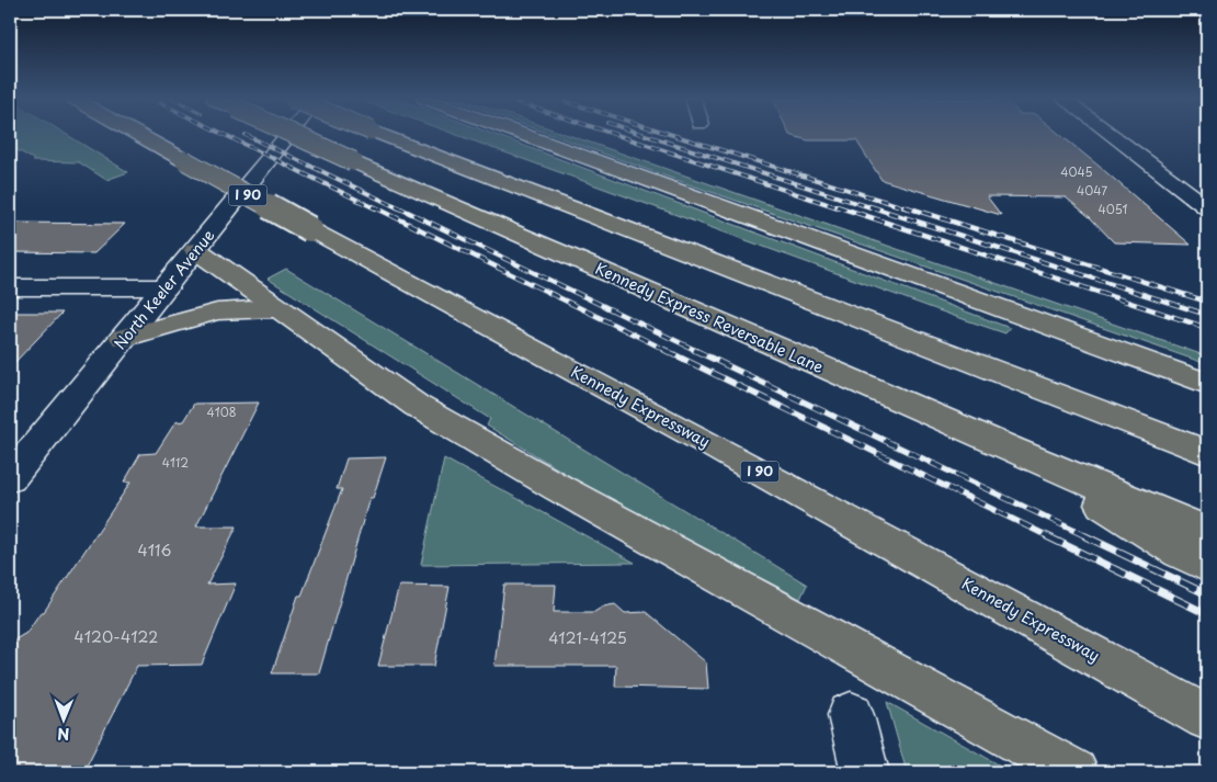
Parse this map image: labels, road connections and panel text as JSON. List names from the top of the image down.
{
  "streets": {
    "highway": ["I 90", "Kennedy Express Reversable Lane", "Kennedy Expressway"],
    "street": ["North Keeler Avenue"]
  },
  "house_numbers": [
    "4045",
    "4047",
    "4051",
    "4108",
    "4112",
    "4116",
    "4120-4122",
    "4121-4125"
  ],
  "north": "bottom"
}
